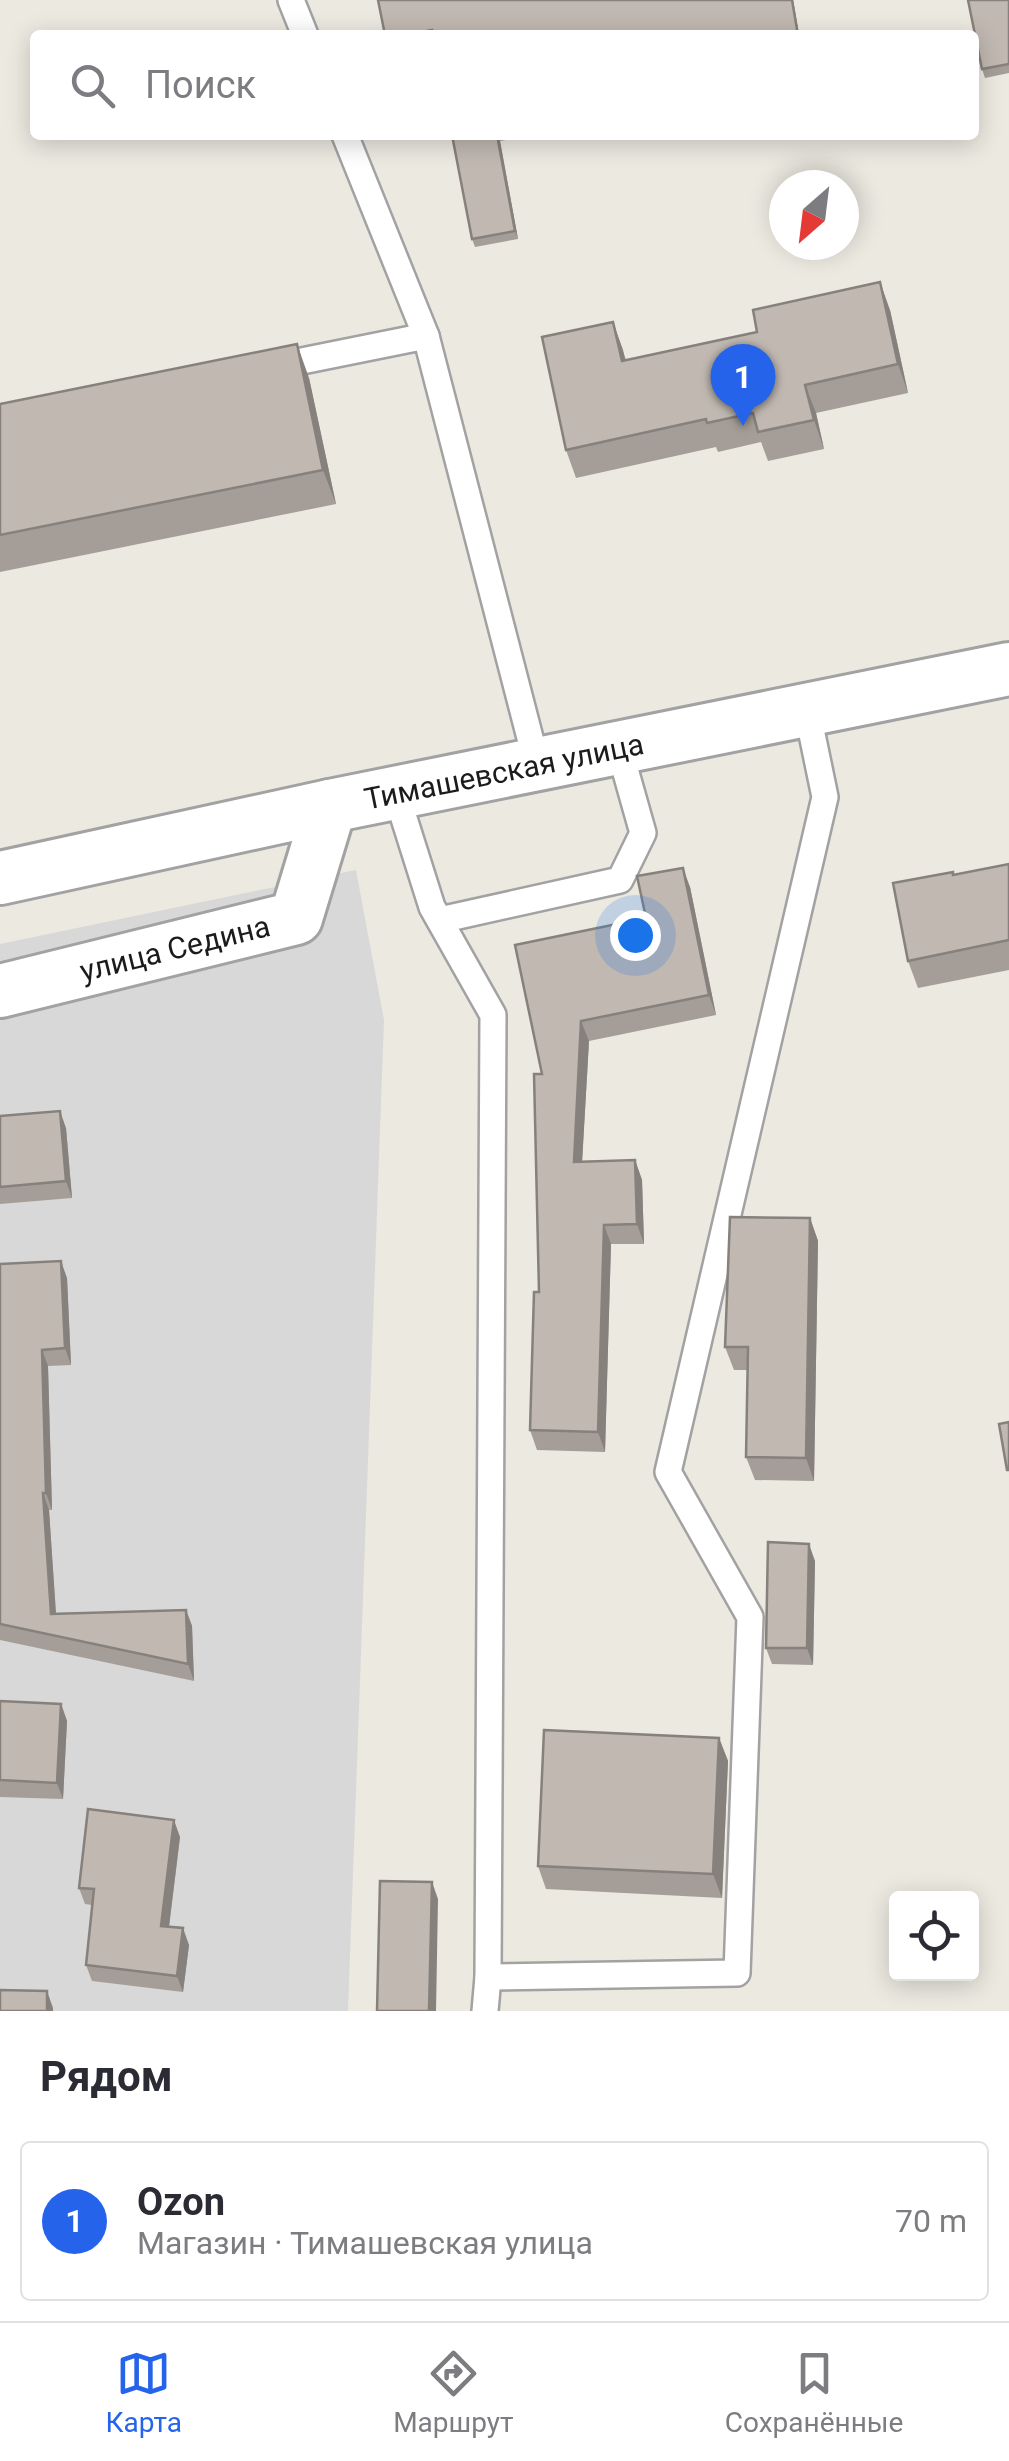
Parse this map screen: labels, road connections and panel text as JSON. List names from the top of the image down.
{
  "streets": {
    "street": ["Тимашевская улица", "улица Седина"]
  },
  "crossings": [
    ["Тимашевская улица", "улица Седина"]
  ],
  "north": "bottom left",
  "page": {
    "search": "Поиск",
    "pins": "1",
    "heading": "Рядом",
    "list": [
      {
        "mark": "1",
        "name": "Ozon",
        "note": "Магазин · Тимашевская улица",
        "value": "70 m"
      }
    ],
    "nav": ["Карта", "Маршрут", "Сохранённые"]
  }
}
